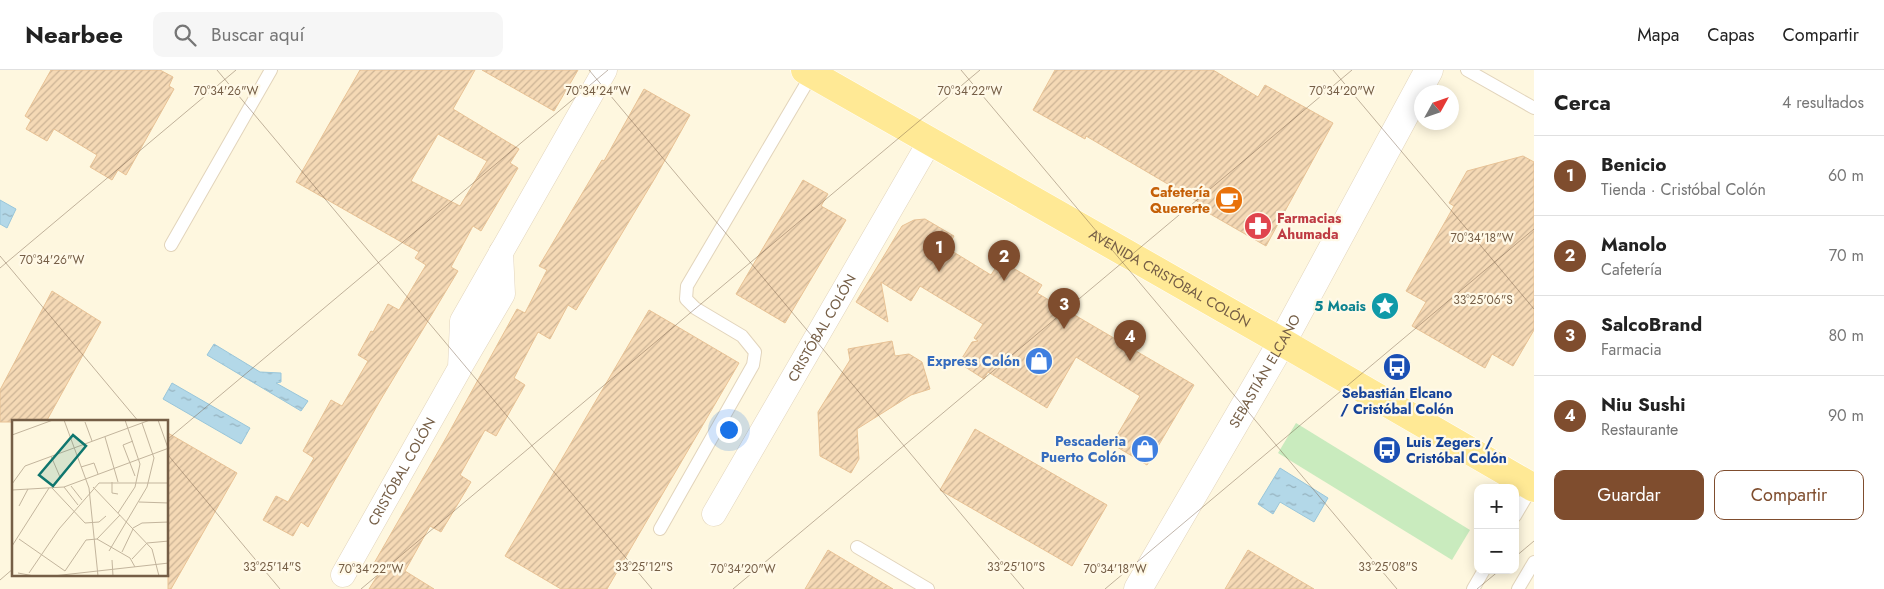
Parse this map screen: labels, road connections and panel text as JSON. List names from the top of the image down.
{
  "streets": {
    "main road": ["AVENIDA CRISTÓBAL COLÓN"],
    "street": ["CRISTÓBAL COLÓN", "SEBASTIÁN ELCANO"]
  },
  "crossings": [
    ["AVENIDA CRISTÓBAL COLÓN", "CRISTÓBAL COLÓN"],
    ["AVENIDA CRISTÓBAL COLÓN", "SEBASTIÁN ELCANO"]
  ],
  "places": {
    "cafe": ["Cafetería Quererte"],
    "pharmacy": ["Farmacias Ahumada"],
    "place": ["5 Moais"],
    "shop": ["Express Colón", "Pescaderia Puerto Colón"],
    "bus stop": ["Sebastián Elcano / Cristóbal Colón", "Luis Zegers / Cristóbal Colón"]
  },
  "north": "top right",
  "page": {
    "header": "Nearbee",
    "search": "Buscar aquí",
    "nav": ["Mapa", "Capas", "Compartir"],
    "heading": ["Cerca", "4 resultados"],
    "list": [
      {
        "mark": "1",
        "name": "Benicio",
        "note": "Tienda · Cristóbal Colón",
        "value": "60 m"
      },
      {
        "mark": "2",
        "name": "Manolo",
        "note": "Cafetería",
        "value": "70 m"
      },
      {
        "mark": "3",
        "name": "SalcoBrand",
        "note": "Farmacia",
        "value": "80 m"
      },
      {
        "mark": "4",
        "name": "Niu Sushi",
        "note": "Restaurante",
        "value": "90 m"
      }
    ],
    "pins": [
      "1",
      "2",
      "3",
      "4"
    ],
    "buttons": ["Guardar", "Compartir"],
    "map_buttons": ["+", "−"]
  },
  "coordinates": [
    "70°34'26\"W",
    "70°34'24\"W",
    "70°34'22\"W",
    "70°34'20\"W",
    "70°34'18\"W",
    "33°25'06\"S",
    "33°25'14\"S",
    "33°25'12\"S",
    "33°25'10\"S",
    "33°25'08\"S"
  ]
}
